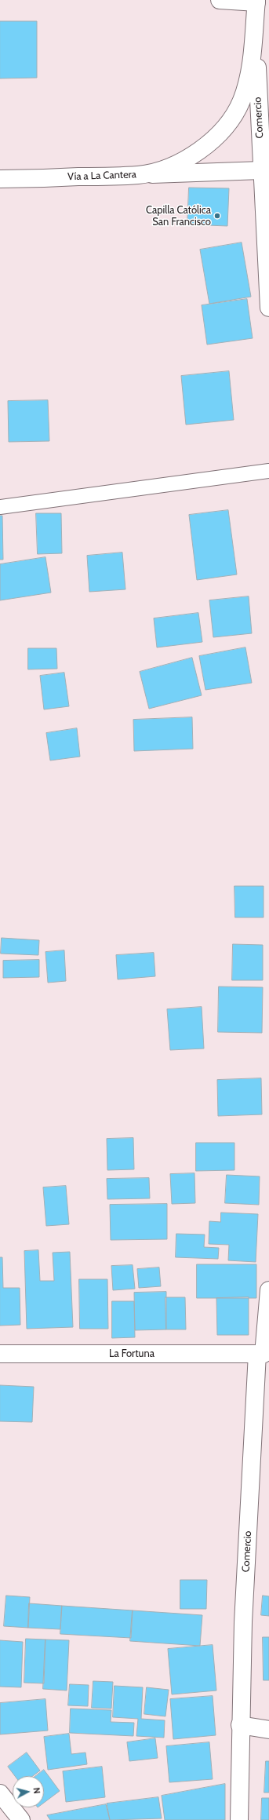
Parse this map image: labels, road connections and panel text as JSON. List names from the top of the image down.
{
  "streets": {
    "street": ["Comercio", "Vía a La Cantera", "La Fortuna"]
  },
  "crossings": [
    ["Comercio", "Vía a La Cantera"],
    ["Comercio", "La Fortuna"]
  ],
  "places": ["Capilla Católica San Francisco"],
  "north": "right"
}
